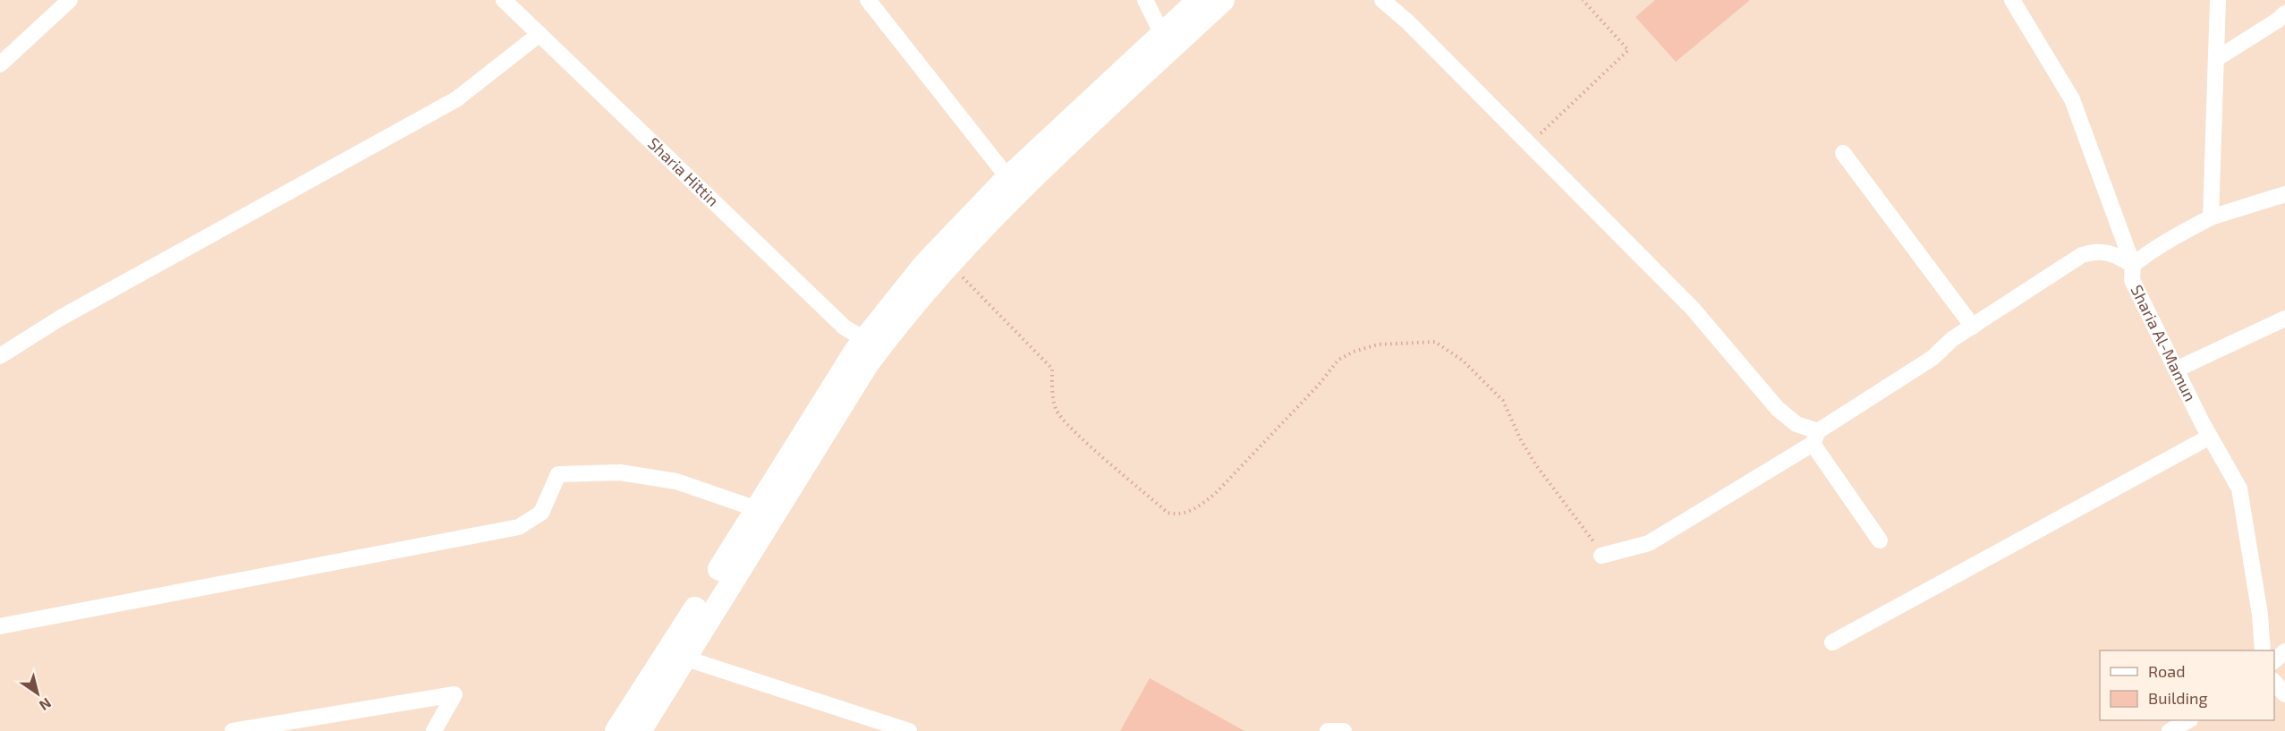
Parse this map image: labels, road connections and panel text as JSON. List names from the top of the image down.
{
  "streets": {
    "street": ["Sharia Hittin", "Sharia Al-Mamun"]
  },
  "legend": ["Road", "Building"],
  "north": "bottom right"
}
